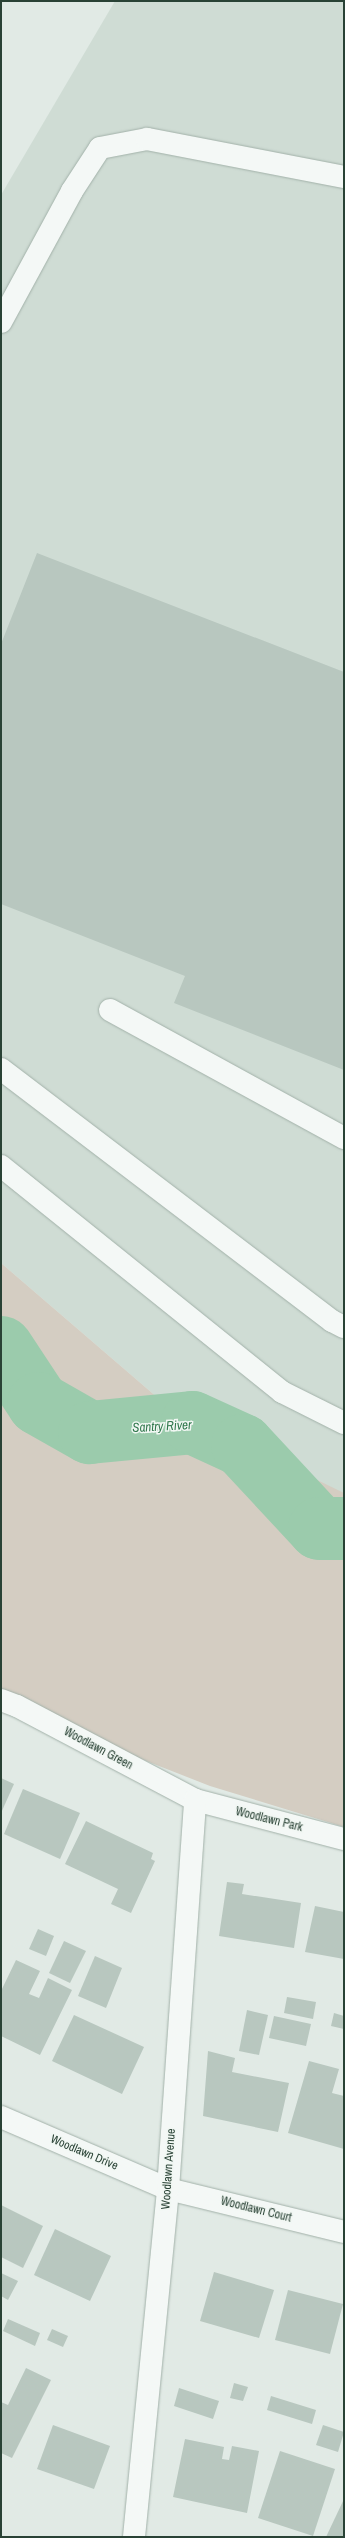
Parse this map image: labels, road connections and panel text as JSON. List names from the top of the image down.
{
  "streets": {
    "street": [
      "Woodlawn Green",
      "Woodlawn Park",
      "Woodlawn Drive",
      "Woodlawn Avenue",
      "Woodlawn Court"
    ]
  },
  "crossings": [
    ["Woodlawn Green", "Woodlawn Park"],
    ["Woodlawn Green", "Woodlawn Avenue"],
    ["Woodlawn Park", "Woodlawn Avenue"],
    ["Woodlawn Drive", "Woodlawn Avenue"],
    ["Woodlawn Drive", "Woodlawn Court"],
    ["Woodlawn Avenue", "Woodlawn Court"]
  ],
  "water": ["Santry River"]
}
